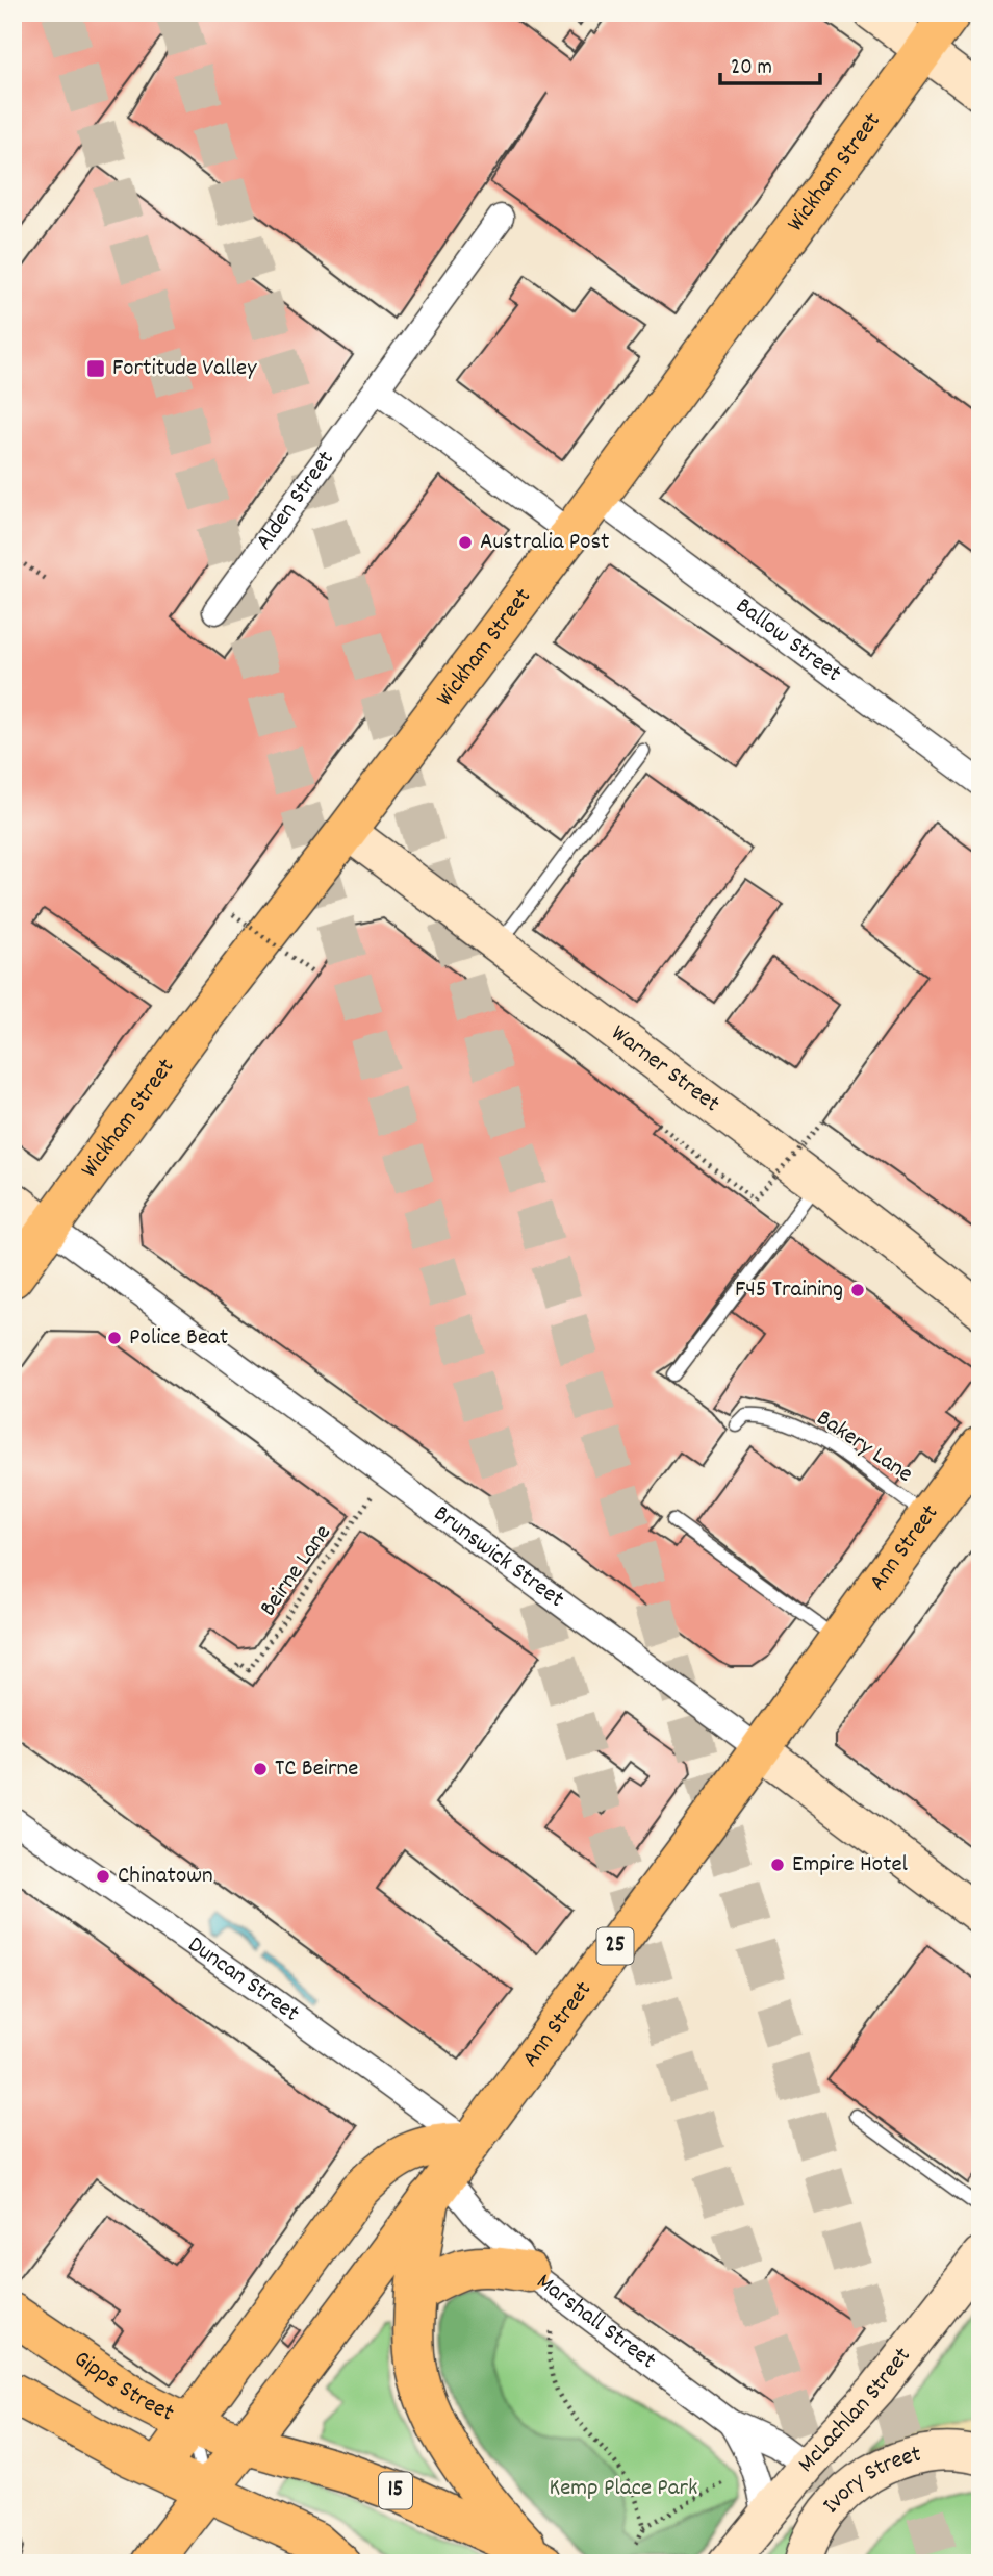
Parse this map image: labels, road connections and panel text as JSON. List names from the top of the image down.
{
  "streets": {
    "main road": [
      "Wickham Street",
      "Ann Street",
      "25",
      "Gipps Street",
      "15"
    ],
    "street": [
      "Alden Street",
      "Ballow Street",
      "Warner Street",
      "Brunswick Street",
      "Duncan Street",
      "Marshall Street",
      "McLachlan Street",
      "Ivory Street"
    ],
    "lane": ["Bakery Lane"],
    "path": ["Beirne Lane"]
  },
  "crossings": [
    ["Wickham Street", "Ballow Street"],
    ["Wickham Street", "Warner Street"],
    ["Wickham Street", "Brunswick Street"],
    ["Bakery Lane", "Ann Street"],
    ["Ann Street", "Brunswick Street"],
    ["Ann Street", "25"],
    ["Ann Street", "Duncan Street"],
    ["Ann Street", "Marshall Street"],
    ["Ann Street", "Gipps Street"],
    ["Ann Street", "15"],
    ["Brunswick Street", "Beirne Lane"],
    ["25", "Marshall Street"],
    ["25", "15"],
    ["Marshall Street", "McLachlan Street"],
    ["Gipps Street", "15"]
  ],
  "parks": ["Kemp Place Park"],
  "places": {
    "transit": ["Fortitude Valley"],
    "other": [
      "Australia Post",
      "F45 Training",
      "Police Beat",
      "TC Beirne",
      "Empire Hotel",
      "Chinatown"
    ]
  },
  "scale_bar": "20 m"
}
